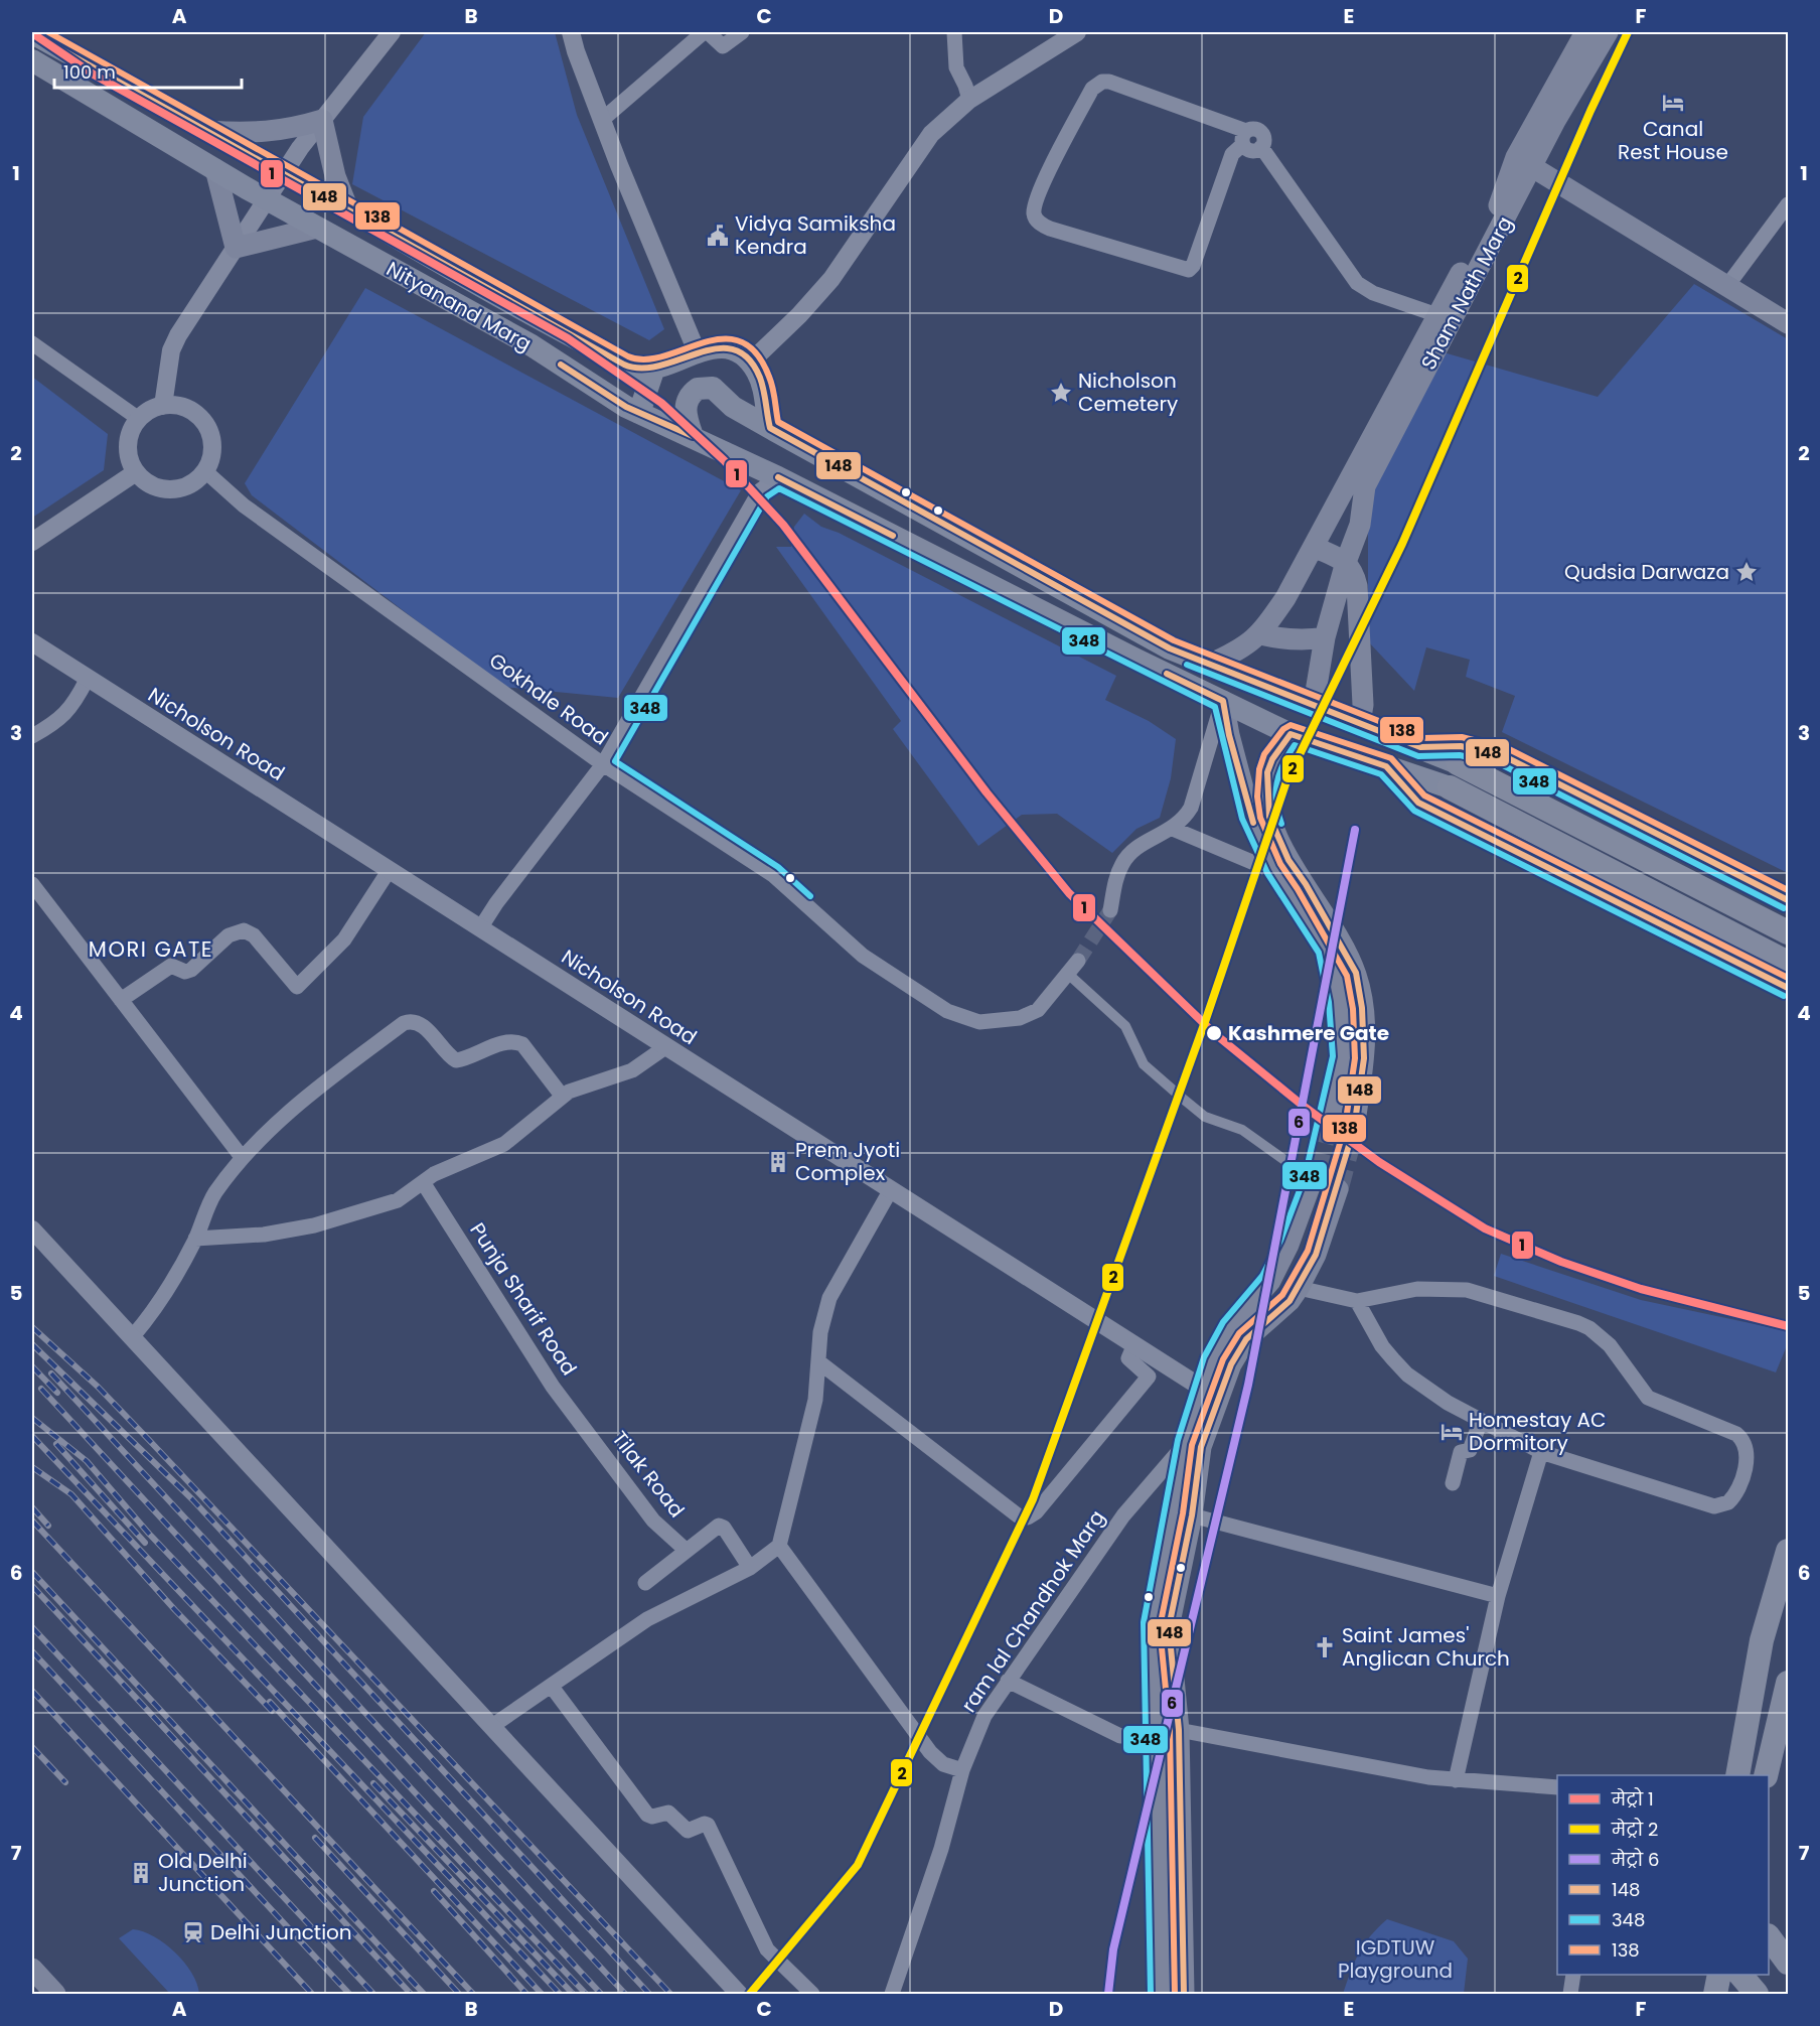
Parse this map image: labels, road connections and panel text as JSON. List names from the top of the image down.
{
  "streets": {
    "main road": ["Sham Nath Marg", "Nityanand Marg"],
    "street": [
      "Gokhale Road",
      "Nicholson Road",
      "Punja Sharif Road",
      "Tilak Road",
      "ram lal Chandhok Marg"
    ]
  },
  "crossings": [
    ["Punja Sharif Road", "Tilak Road"]
  ],
  "districts": ["MORI GATE"],
  "parks": ["IGDTUW Playground"],
  "places": {
    "hotel": ["Canal Rest House", "Homestay AC Dormitory"],
    "public building": ["Vidya Samiksha Kendra"],
    "place": ["Nicholson Cemetery", "Qudsia Darwaza"],
    "other": ["Kashmere Gate"],
    "building": ["Prem Jyoti Complex", "Old Delhi Junction"],
    "church": ["Saint James' Anglican Church"],
    "station": ["Delhi Junction"]
  },
  "lines": [
    "metro line 2",
    "transit line 138",
    "metro line 1",
    "transit line 148",
    "transit line 348",
    "metro line 6"
  ],
  "legend": [
    "मेट्रो 1",
    "मेट्रो 2",
    "मेट्रो 6",
    "148",
    "348",
    "138"
  ],
  "scale_bar": "100 m",
  "grid": {
    "columns": [
      "A",
      "B",
      "C",
      "D",
      "E",
      "F"
    ],
    "rows": [
      "1",
      "2",
      "3",
      "4",
      "5",
      "6",
      "7"
    ]
  }
}
